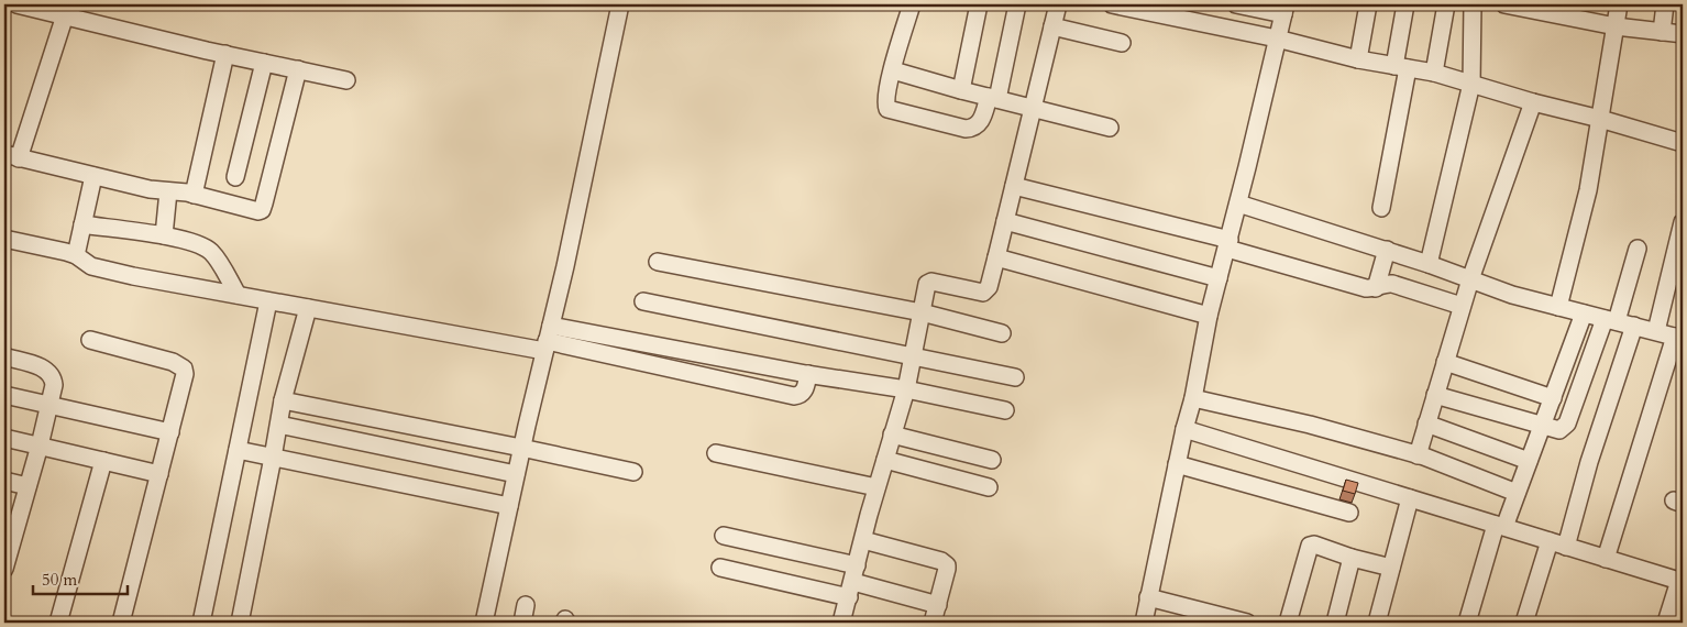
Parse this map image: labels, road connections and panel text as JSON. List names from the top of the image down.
{
  "scale_bar": "50 m"
}
